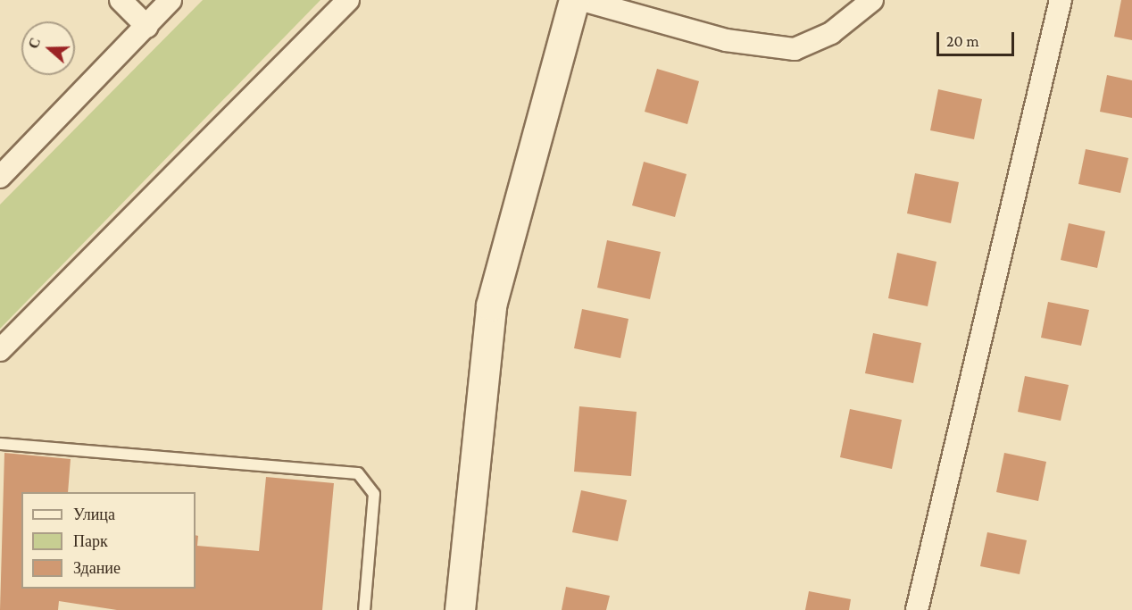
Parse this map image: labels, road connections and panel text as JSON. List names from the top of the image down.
{
  "legend": ["Улица", "Парк", "Здание"],
  "scale_bar": "20 m",
  "north": "left"
}
